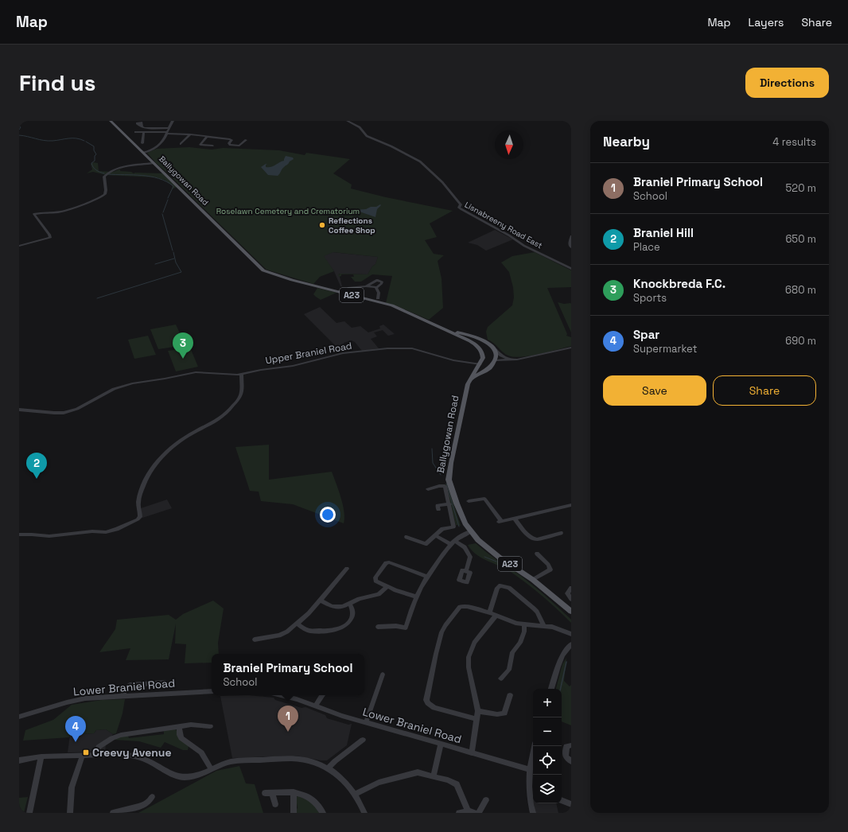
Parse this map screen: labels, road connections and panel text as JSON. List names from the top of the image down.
{
  "streets": {
    "main road": ["Ballygowan Road", "A23"],
    "street": ["Lisnabreeny Road East", "Upper Braniel Road", "Lower Braniel Road"]
  },
  "crossings": [
    ["Ballygowan Road", "Upper Braniel Road"]
  ],
  "parks": ["Roselawn Cemetery and Crematorium"],
  "places": {
    "other": ["Reflections Coffee Shop"],
    "transit": ["Creevy Avenue"]
  },
  "north": "bottom",
  "page": {
    "header": "Map",
    "nav": ["Map", "Layers", "Share"],
    "buttons": [
      "Directions",
      ["Save", "Share"]
    ],
    "title": "Find us",
    "heading": ["Nearby", "4 results"],
    "list": [
      {
        "mark": "1",
        "name": "Braniel Primary School",
        "note": "School",
        "value": "520 m"
      },
      {
        "mark": "2",
        "name": "Braniel Hill",
        "note": "Place",
        "value": "650 m"
      },
      {
        "mark": "3",
        "name": "Knockbreda F.C.",
        "note": "Sports",
        "value": "680 m"
      },
      {
        "mark": "4",
        "name": "Spar",
        "note": "Supermarket",
        "value": "690 m"
      }
    ],
    "pins": [
      "3",
      "2",
      "1",
      "4"
    ],
    "popup": ["Braniel Primary School", "School"],
    "map_buttons": ["+", "−"]
  }
}
